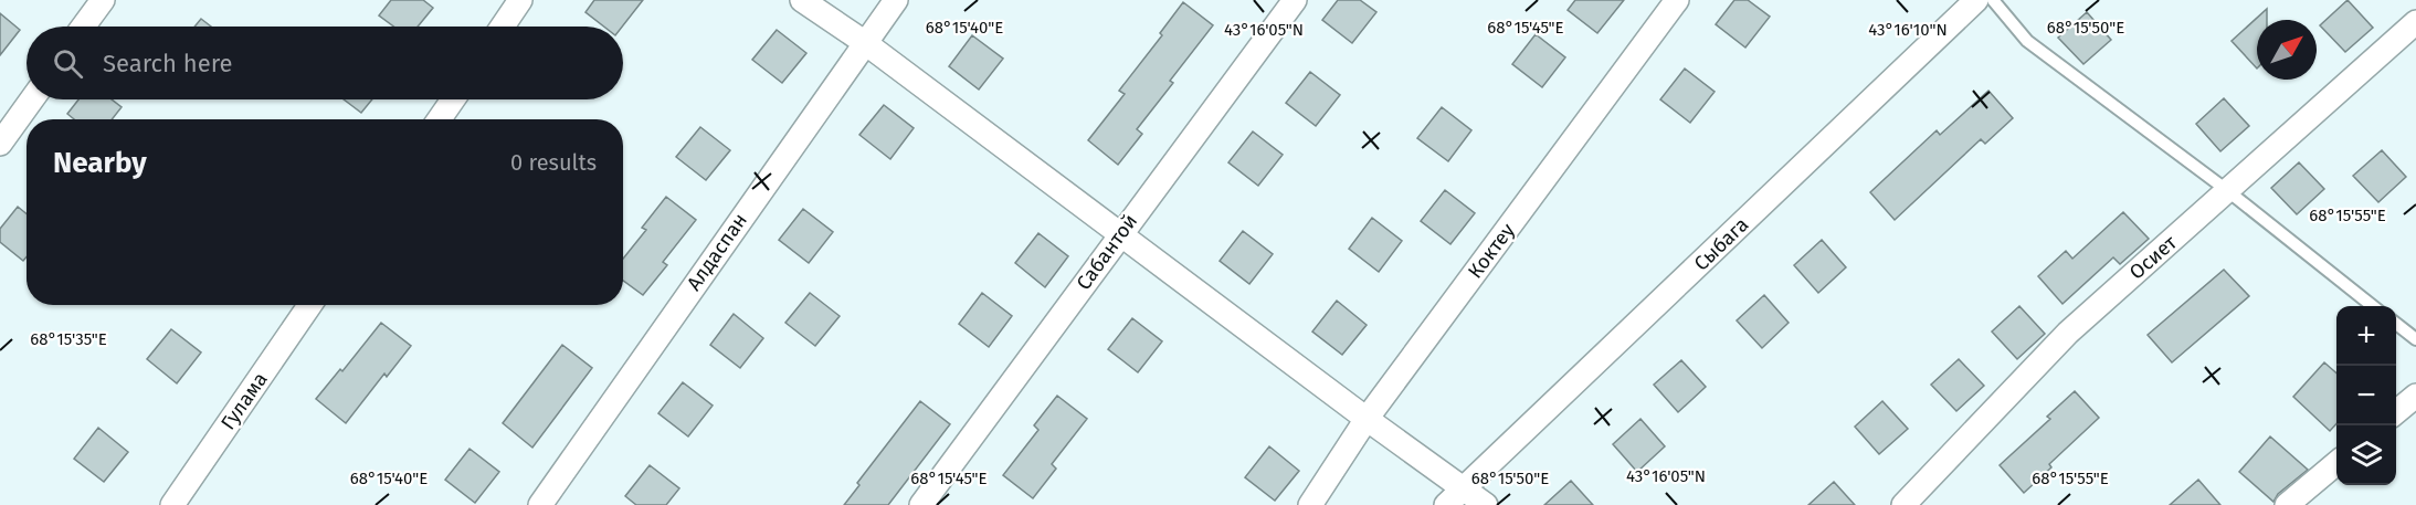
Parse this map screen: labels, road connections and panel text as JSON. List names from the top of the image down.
{
  "streets": {
    "street": [
      "Сыбага",
      "Коктеу",
      "Алдаспан",
      "Сабантой",
      "Осиет",
      "Гулама"
    ]
  },
  "north": "top right",
  "page": {
    "search": "Search here",
    "heading": ["Nearby", "0 results"],
    "map_buttons": ["+", "−"]
  },
  "coordinates": [
    "68°15'40\"E",
    "68°15'45\"E",
    "68°15'50\"E",
    "43°16'05\"N",
    "43°16'10\"N",
    "68°15'55\"E",
    "68°15'35\"E"
  ]
}
